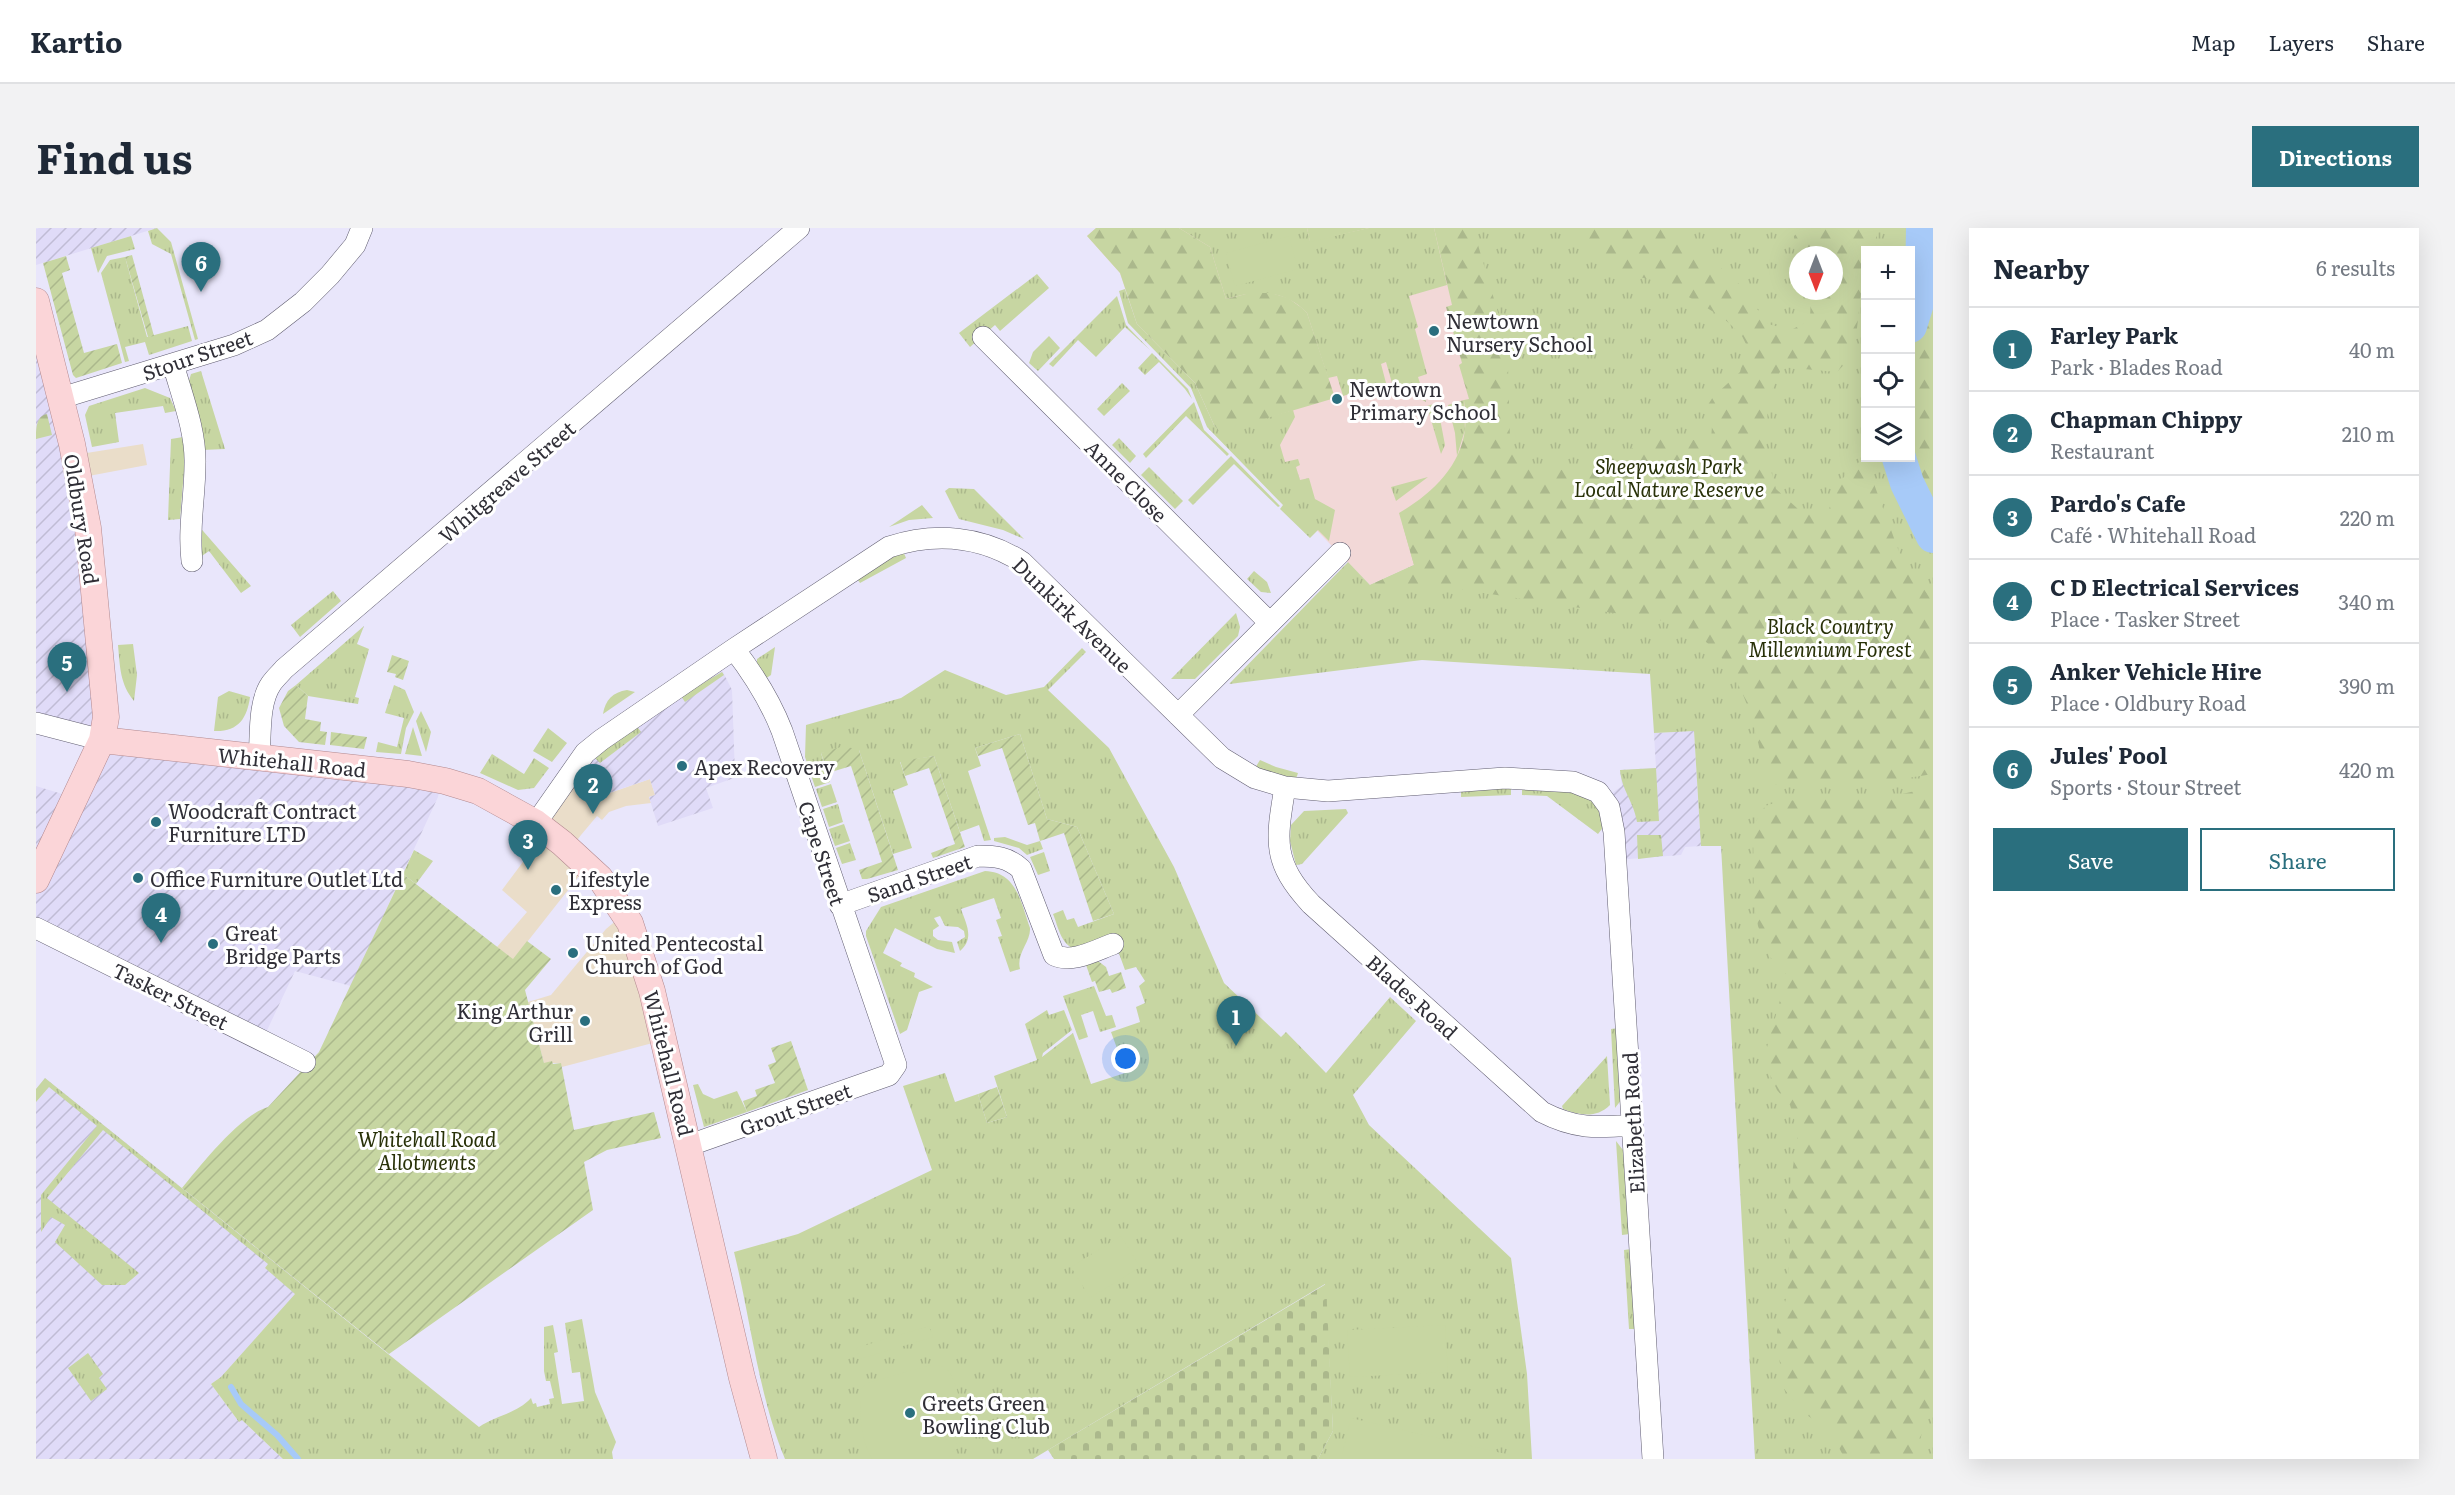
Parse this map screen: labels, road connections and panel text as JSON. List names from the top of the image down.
{
  "streets": {
    "main road": ["Oldbury Road", "Whitehall Road"],
    "street": [
      "Stour Street",
      "Anne Close",
      "Whitgreave Street",
      "Dunkirk Avenue",
      "Cape Street",
      "Sand Street",
      "Tasker Street",
      "Blades Road",
      "Grout Street",
      "Elizabeth Road"
    ]
  },
  "crossings": [
    ["Stour Street", "Oldbury Road"],
    ["Whitgreave Street", "Whitehall Road"],
    ["Oldbury Road", "Whitehall Road"],
    ["Dunkirk Avenue", "Whitehall Road"],
    ["Dunkirk Avenue", "Cape Street"],
    ["Dunkirk Avenue", "Blades Road"],
    ["Dunkirk Avenue", "Elizabeth Road"],
    ["Whitehall Road", "Grout Street"],
    ["Cape Street", "Sand Street"],
    ["Cape Street", "Grout Street"],
    ["Blades Road", "Elizabeth Road"]
  ],
  "parks": ["Sheepwash Park Local Nature Reserve", "Black Country Millennium Forest", "Whitehall Road Allotments"],
  "places": [
    "Newtown Nursery School",
    "Newtown Primary School",
    "Apex Recovery",
    "Woodcraft Contract Furniture LTD",
    "Office Furniture Outlet Ltd",
    "Lifestyle Express",
    "Great Bridge Parts",
    "United Pentecostal Church of God",
    "King Arthur Grill",
    "Greets Green Bowling Club"
  ],
  "north": "bottom",
  "page": {
    "header": "Kartio",
    "nav": ["Map", "Layers", "Share"],
    "title": "Find us",
    "buttons": [
      "Directions",
      ["Save", "Share"]
    ],
    "heading": ["Nearby", "6 results"],
    "pins": [
      "6",
      "5",
      "2",
      "3",
      "4",
      "1"
    ],
    "map_buttons": ["+", "−"],
    "list": [
      {
        "mark": "1",
        "name": "Farley Park",
        "note": "Park · Blades Road",
        "value": "40 m"
      },
      {
        "mark": "2",
        "name": "Chapman Chippy",
        "note": "Restaurant",
        "value": "210 m"
      },
      {
        "mark": "3",
        "name": "Pardo's Cafe",
        "note": "Café · Whitehall Road",
        "value": "220 m"
      },
      {
        "mark": "4",
        "name": "C D Electrical Services",
        "note": "Place · Tasker Street",
        "value": "340 m"
      },
      {
        "mark": "5",
        "name": "Anker Vehicle Hire",
        "note": "Place · Oldbury Road",
        "value": "390 m"
      },
      {
        "mark": "6",
        "name": "Jules' Pool",
        "note": "Sports · Stour Street",
        "value": "420 m"
      }
    ]
  }
}
